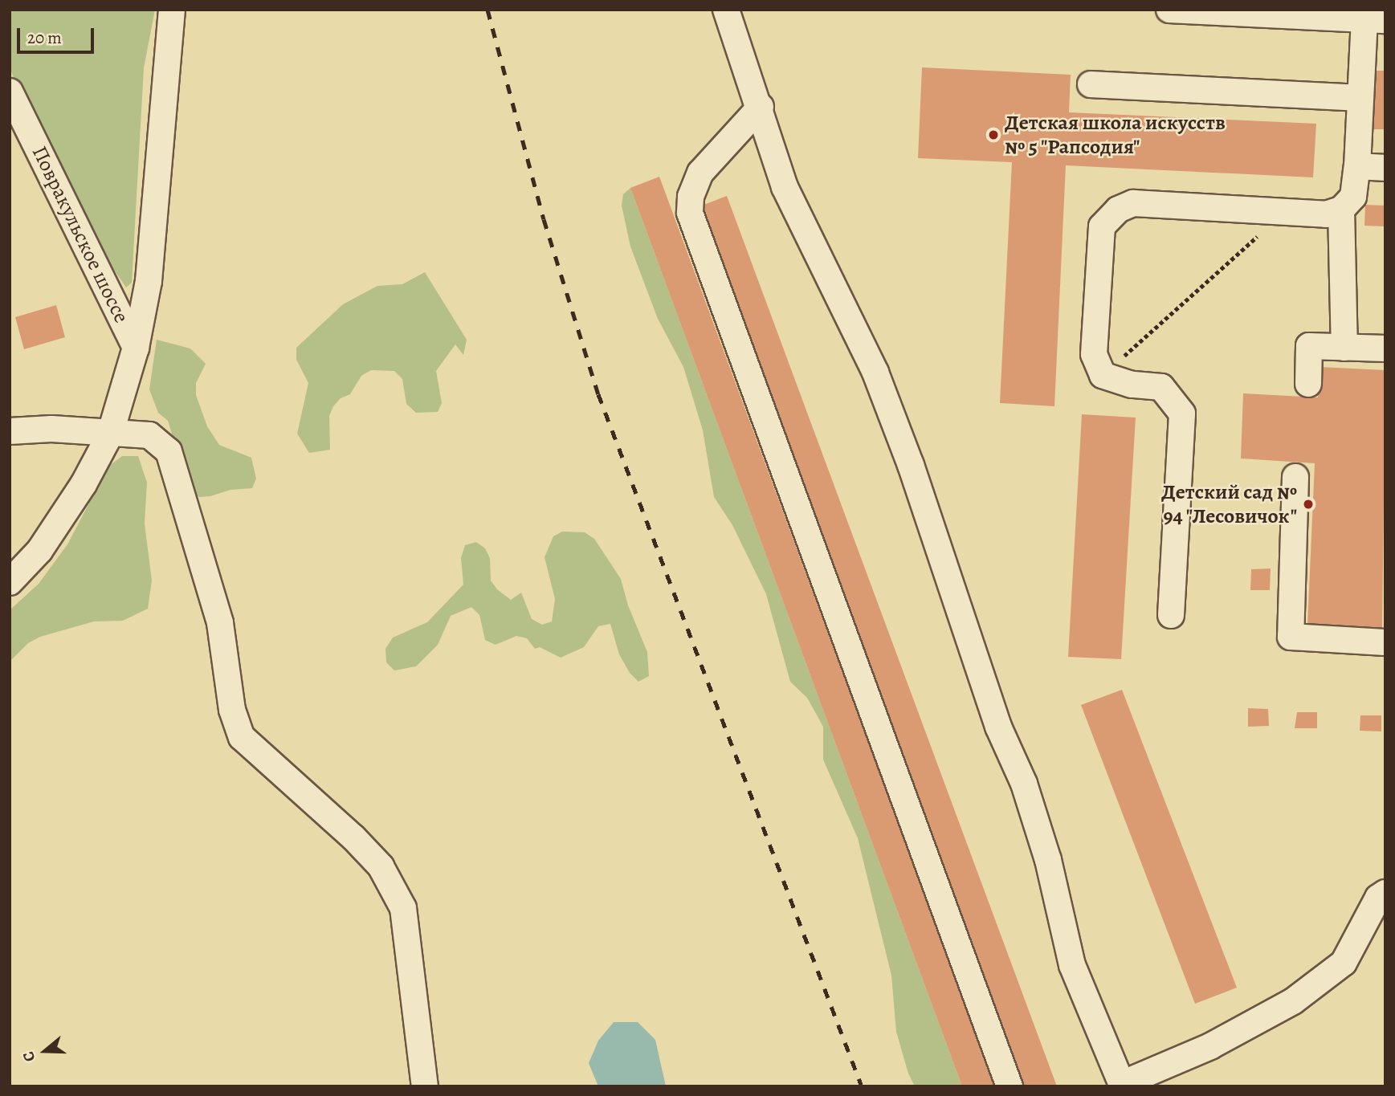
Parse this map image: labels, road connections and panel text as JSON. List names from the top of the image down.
{
  "streets": {
    "street": ["Повракульское шоссе"]
  },
  "places": ["Детская школа искусств № 5 \"Рапсодия\"", "Детский сад № 94 \"Лесовичок\""],
  "scale_bar": "20 m",
  "north": "left"
}
